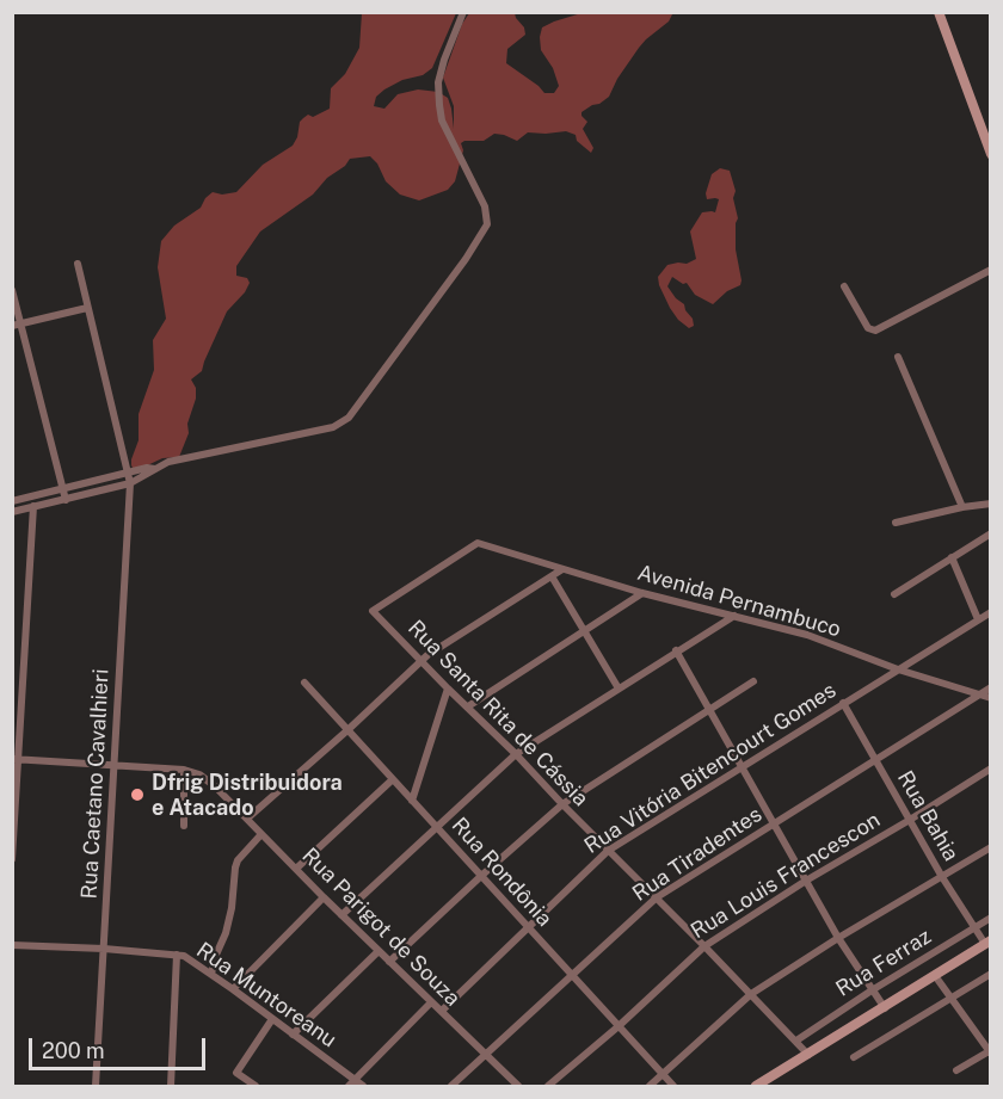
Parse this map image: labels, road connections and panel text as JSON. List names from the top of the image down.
{
  "streets": {
    "street": [
      "Avenida Pernambuco",
      "Rua Santa Rita de Cássia",
      "Rua Vitória Bitencourt Gomes",
      "Rua Caetano Cavalhieri",
      "Rua Bahia",
      "Rua Tiradentes",
      "Rua Rondônia",
      "Rua Louis Francescon",
      "Rua Parigot de Souza",
      "Rua Ferraz",
      "Rua Muntoreanu"
    ]
  },
  "crossings": [
    ["Avenida Pernambuco", "Rua Santa Rita de Cássia"],
    ["Avenida Pernambuco", "Rua Vitória Bitencourt Gomes"],
    ["Avenida Pernambuco", "Rua Tiradentes"],
    ["Rua Santa Rita de Cássia", "Rua Vitória Bitencourt Gomes"],
    ["Rua Santa Rita de Cássia", "Rua Tiradentes"],
    ["Rua Santa Rita de Cássia", "Rua Louis Francescon"],
    ["Rua Santa Rita de Cássia", "Rua Ferraz"],
    ["Rua Vitória Bitencourt Gomes", "Rua Bahia"],
    ["Rua Vitória Bitencourt Gomes", "Rua Rondônia"],
    ["Rua Vitória Bitencourt Gomes", "Rua Parigot de Souza"],
    ["Rua Caetano Cavalhieri", "Rua Parigot de Souza"],
    ["Rua Caetano Cavalhieri", "Rua Muntoreanu"],
    ["Rua Bahia", "Rua Tiradentes"],
    ["Rua Bahia", "Rua Louis Francescon"],
    ["Rua Bahia", "Rua Ferraz"],
    ["Rua Tiradentes", "Rua Rondônia"],
    ["Rua Tiradentes", "Rua Parigot de Souza"],
    ["Rua Rondônia", "Rua Louis Francescon"]
  ],
  "places": ["Dfrig Distribuidora e Atacado"],
  "scale_bar": "200 m"
}
